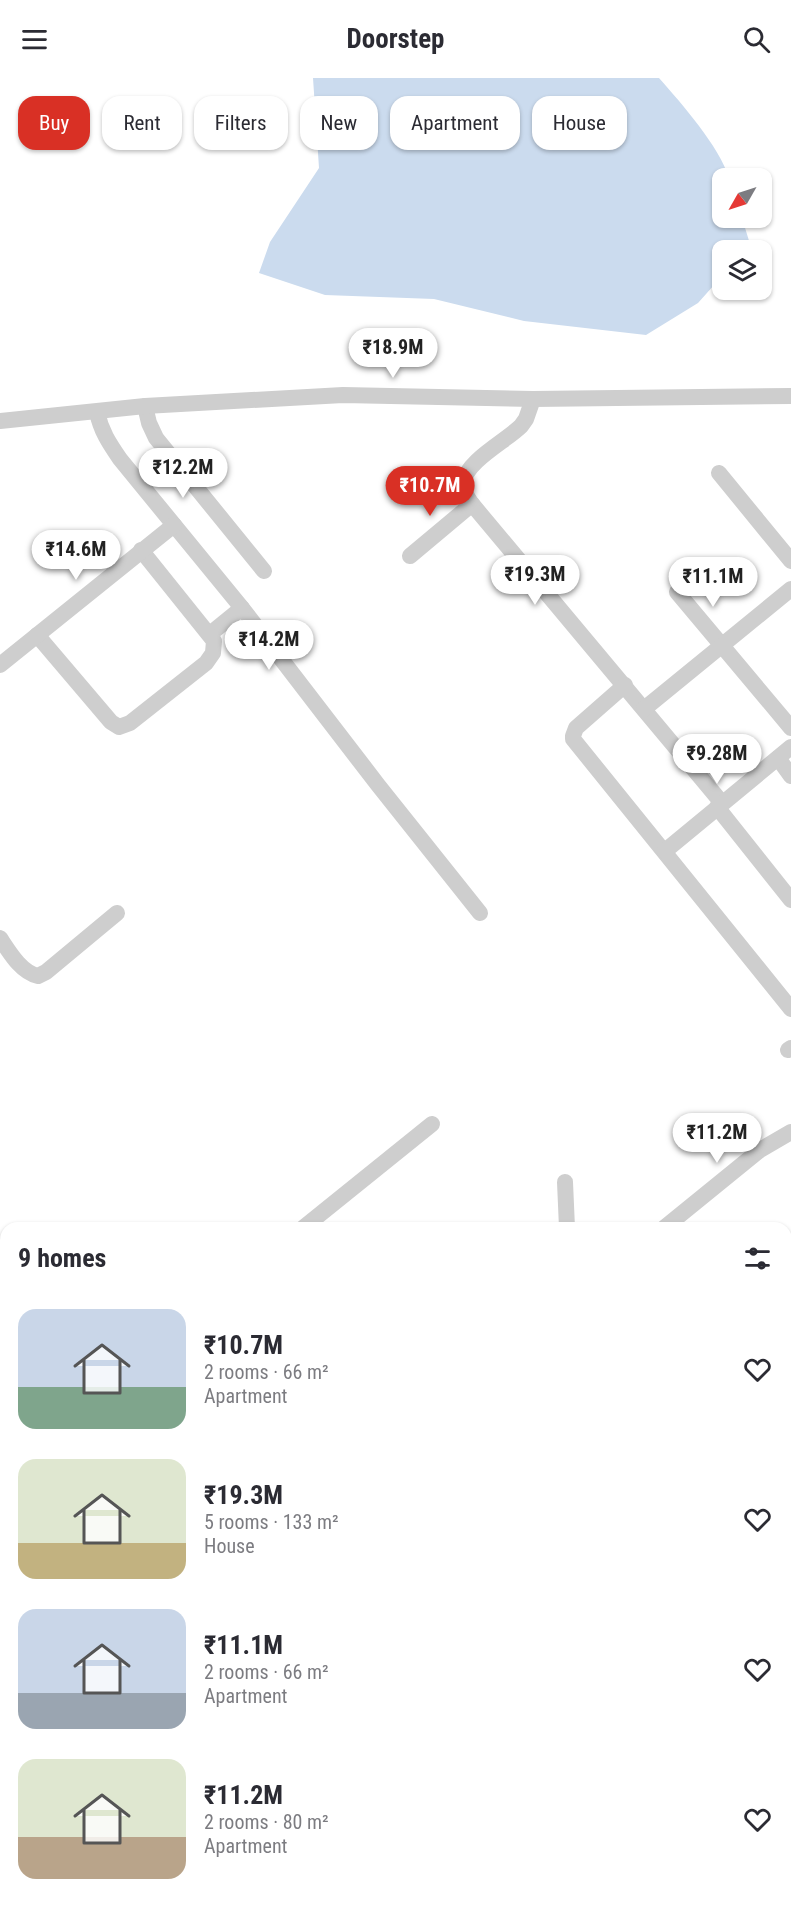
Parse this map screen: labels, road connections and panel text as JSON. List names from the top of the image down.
{
  "north": "bottom left",
  "page": {
    "header": "Doorstep",
    "chip": [
      "Buy",
      "Rent",
      "Filters",
      "New",
      "Apartment",
      "House"
    ],
    "price": [
      "₹18.9M",
      "₹12.2M",
      "₹10.7M",
      "₹14.6M",
      "₹19.3M",
      "₹11.1M",
      "₹14.2M",
      "₹9.28M",
      "₹11.2M"
    ],
    "heading": "9 homes",
    "list": [
      {
        "name": "₹10.7M",
        "note": "2 rooms · 66 m² · Apartment"
      },
      {
        "name": "₹19.3M",
        "note": "5 rooms · 133 m² · House"
      },
      {
        "name": "₹11.1M",
        "note": "2 rooms · 66 m² · Apartment"
      },
      {
        "name": "₹11.2M",
        "note": "2 rooms · 80 m² · Apartment"
      }
    ]
  }
}
